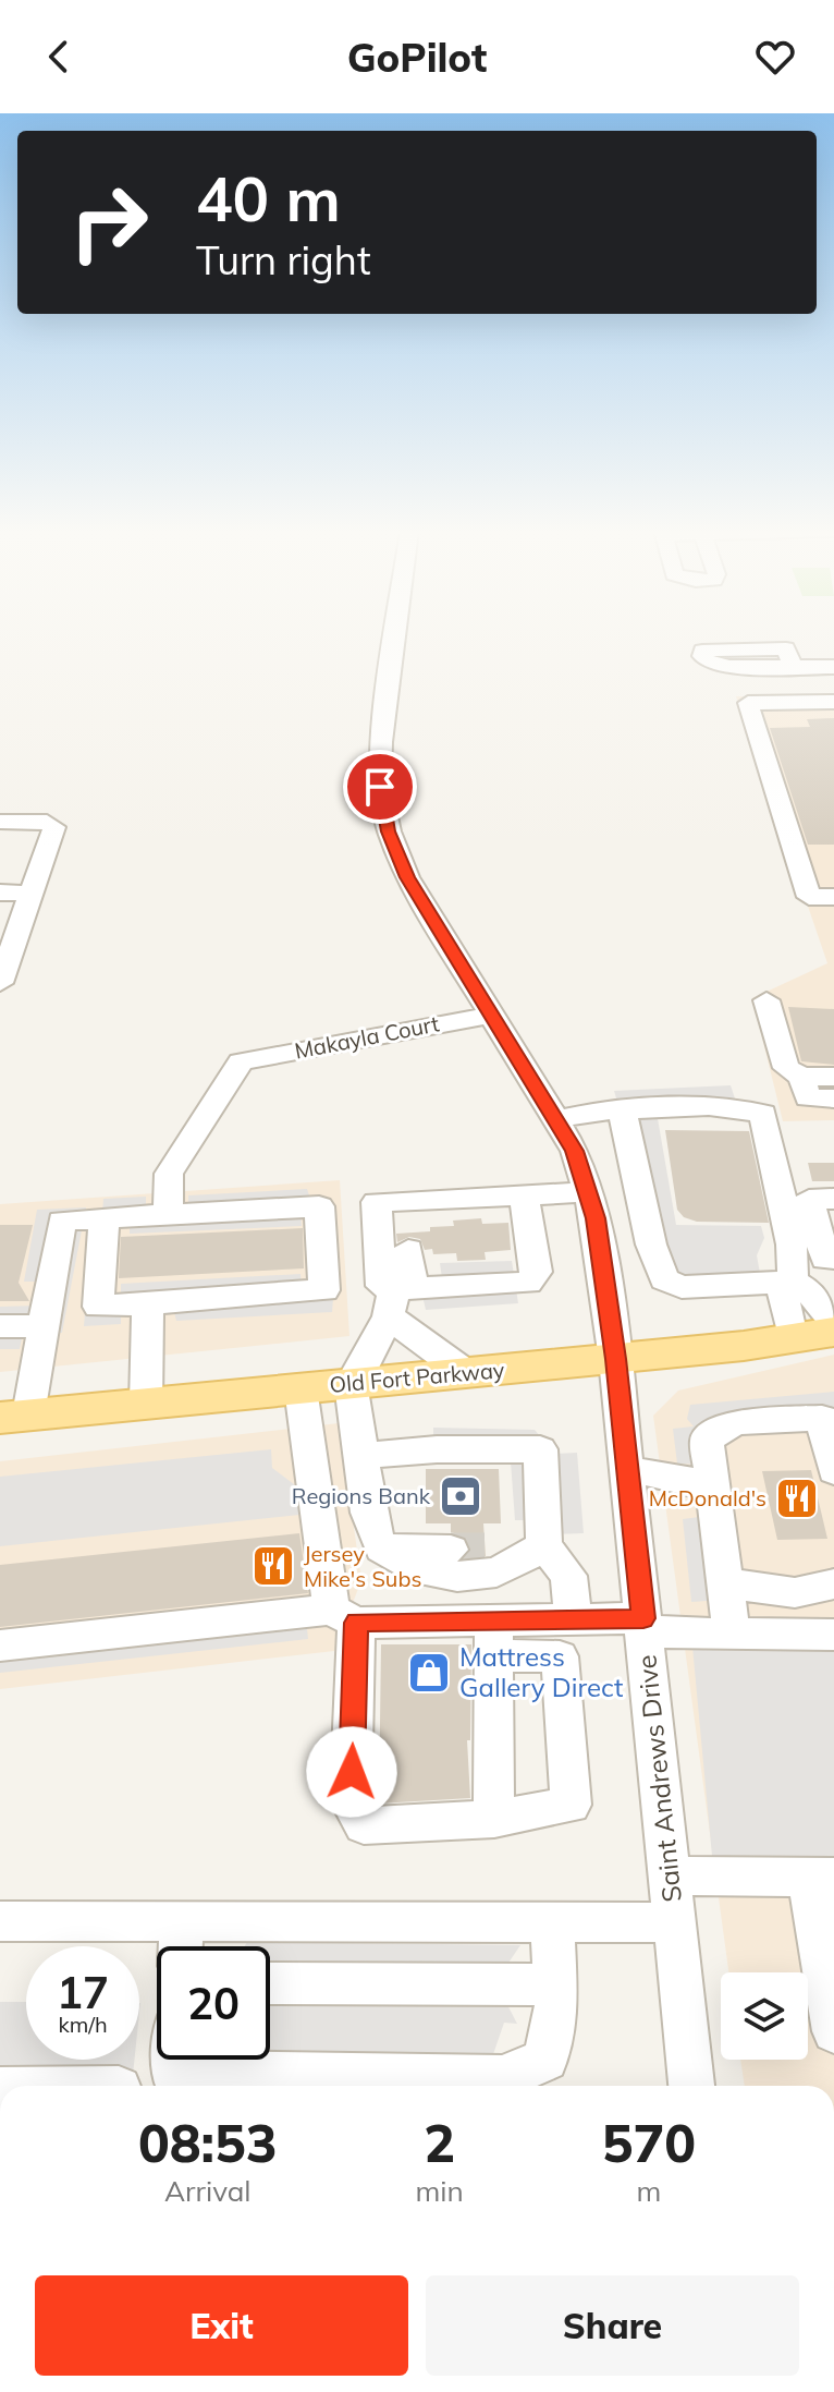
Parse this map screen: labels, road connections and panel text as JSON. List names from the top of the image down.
{
  "streets": {
    "main road": ["Old Fort Parkway"],
    "street": ["Makayla Court", "Saint Andrews Drive"]
  },
  "crossings": [
    ["Makayla Court", "Saint Andrews Drive"],
    ["Old Fort Parkway", "Saint Andrews Drive"]
  ],
  "places": {
    "bank": ["Regions Bank"],
    "restaurant": ["McDonald's", "Jersey Mike's Subs"],
    "shop": ["Mattress Gallery Direct"]
  },
  "page": {
    "header": "GoPilot",
    "turn": ["40 m", "Turn right"],
    "speed": "17 km/h",
    "limit": "20",
    "eta": [
      "08:53",
      "Arrival",
      "2",
      "min",
      "570",
      "m"
    ],
    "buttons": ["Exit", "Share"]
  }
}
